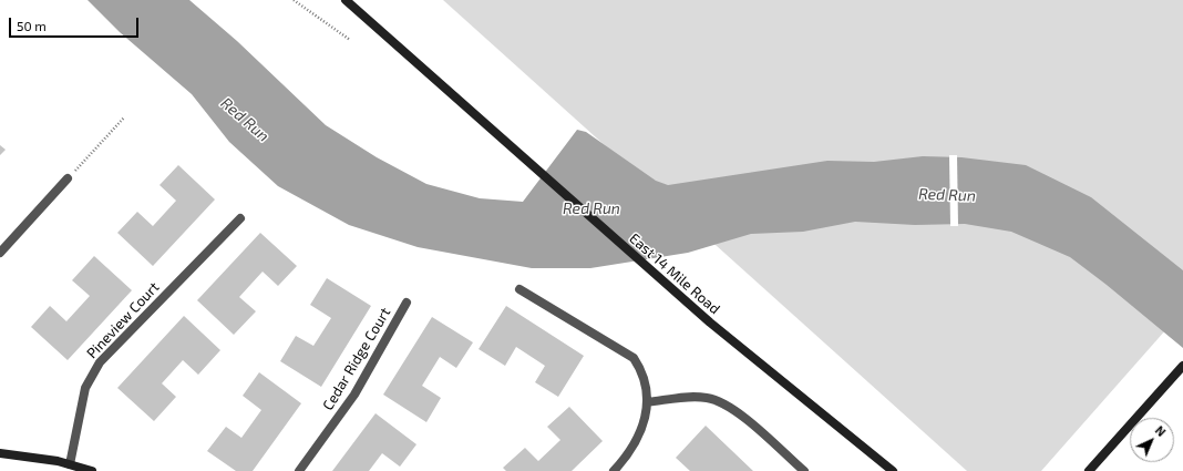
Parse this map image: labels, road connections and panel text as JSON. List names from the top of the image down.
{
  "streets": {
    "main road": ["East 14 Mile Road"],
    "street": ["Pineview Court", "Cedar Ridge Court"]
  },
  "water": ["Red Run"],
  "scale_bar": "50 m",
  "north": "top right"
}
